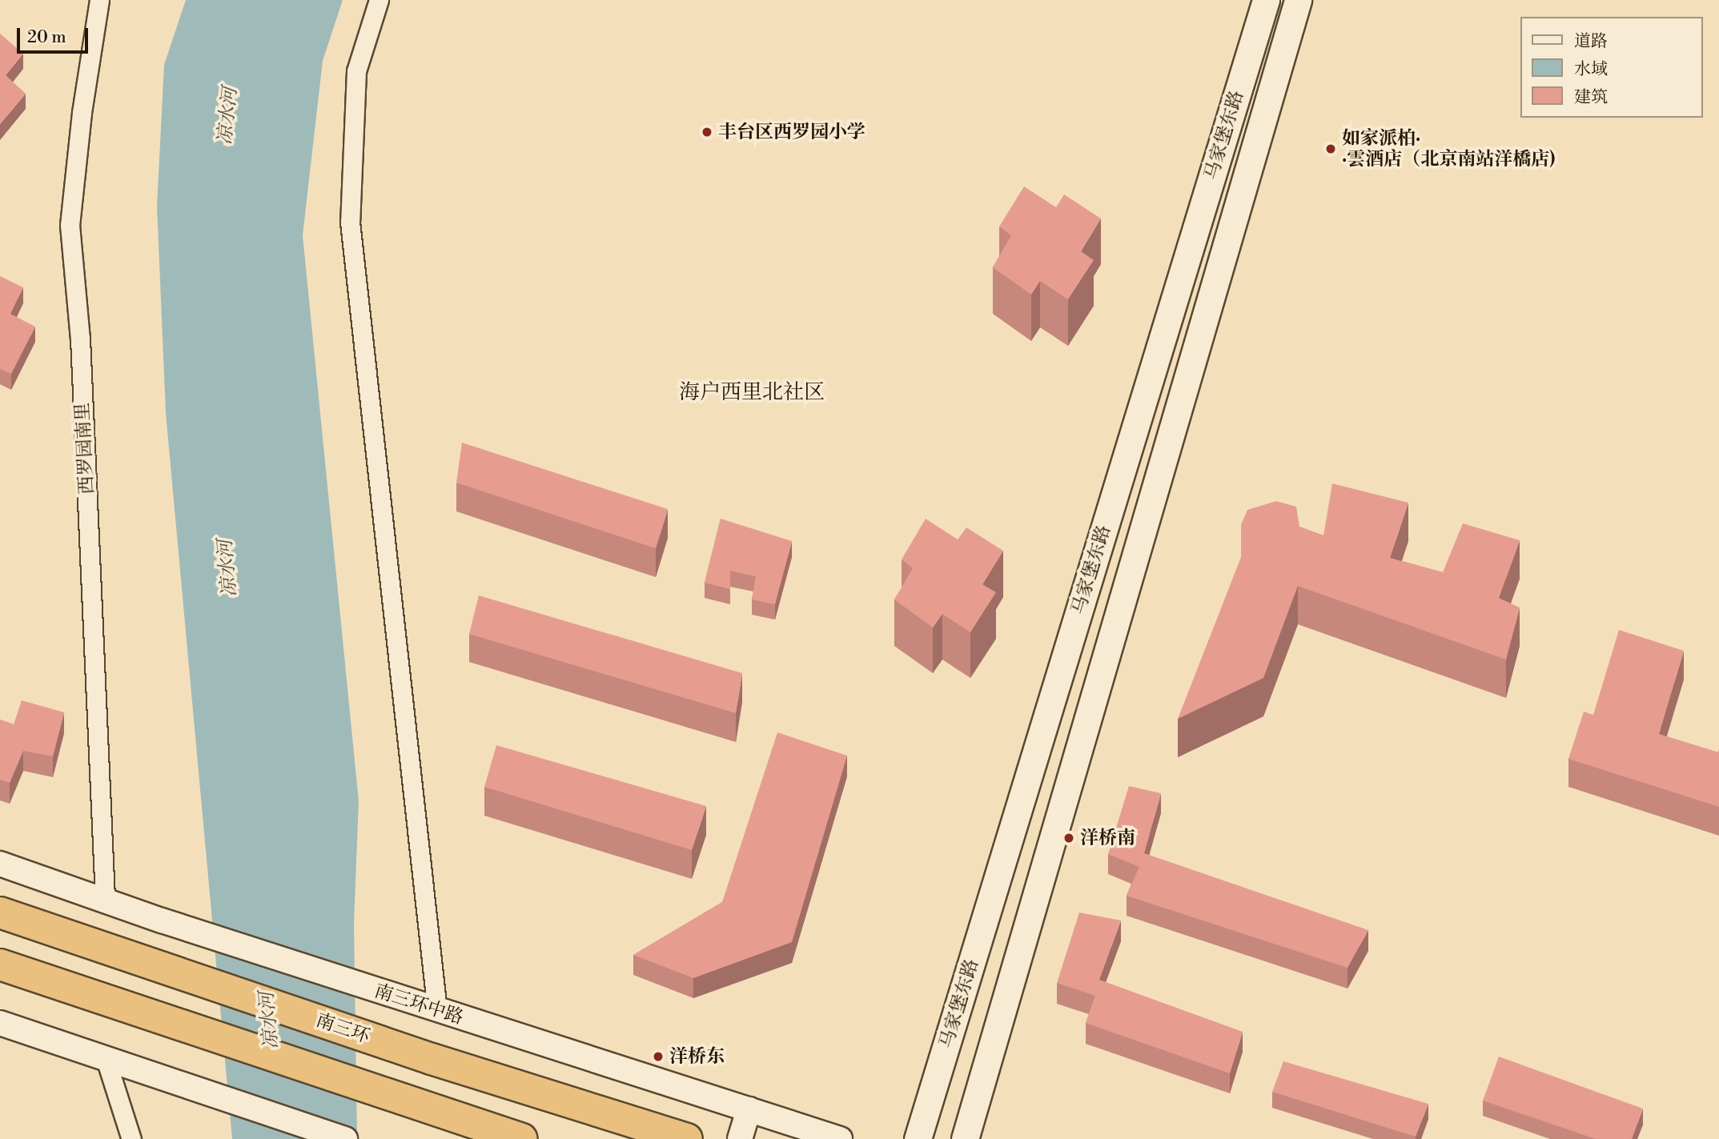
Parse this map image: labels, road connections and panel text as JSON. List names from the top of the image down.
{
  "streets": {
    "highway": ["南三环"],
    "main road": ["马家堡东路"],
    "street": ["西罗园南里", "南三环中路"]
  },
  "crossings": [
    ["西罗园南里", "南三环中路"]
  ],
  "districts": ["海户西里北社区"],
  "water": ["凉水河"],
  "places": [
    "丰台区西罗园小学",
    "如家派柏· ·雲酒店（北京南站洋橋店)",
    "洋桥南",
    "洋桥东"
  ],
  "legend": ["道路", "水域", "建筑"],
  "scale_bar": "20 m"
}
